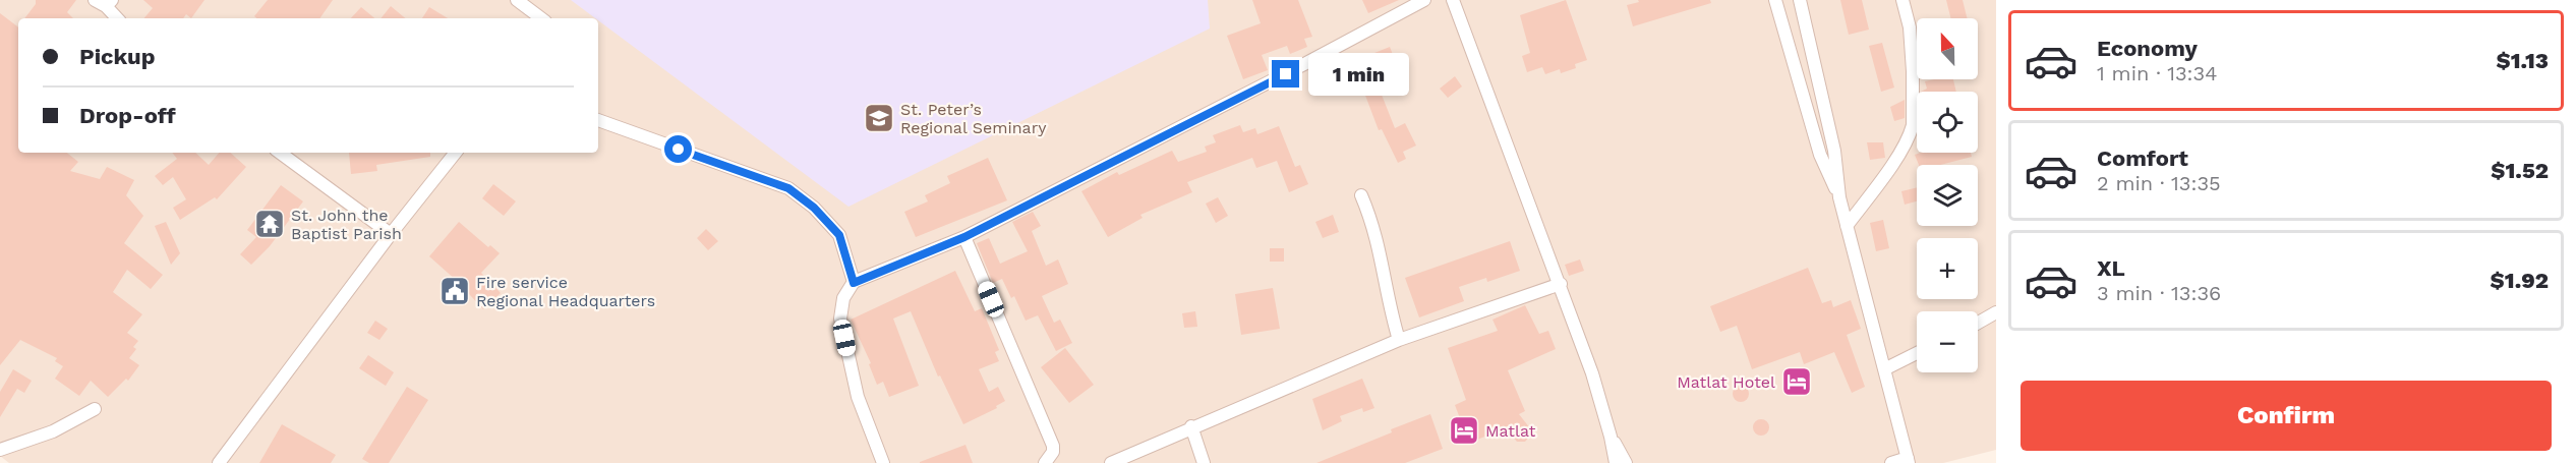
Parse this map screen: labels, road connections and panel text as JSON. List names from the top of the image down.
{
  "places": {
    "school or university": ["St. Peter’s Regional Seminary"],
    "temple": ["St. John the Baptist Parish"],
    "public building": ["Fire service Regional Headquarters"],
    "hotel": ["Matlat Hotel", "Matlat"]
  },
  "north": "top",
  "page": {
    "list": [
      {
        "name": "Economy",
        "note": "1 min · 13:34",
        "value": "$1.13"
      },
      {
        "name": "Comfort",
        "note": "2 min · 13:35",
        "value": "$1.52"
      },
      {
        "name": "XL",
        "note": "3 min · 13:36",
        "value": "$1.92"
      }
    ],
    "map_buttons": ["+", "−"],
    "banner": ["Pickup", "Drop-off"],
    "bubble": "1 min",
    "buttons": "Confirm"
  }
}
